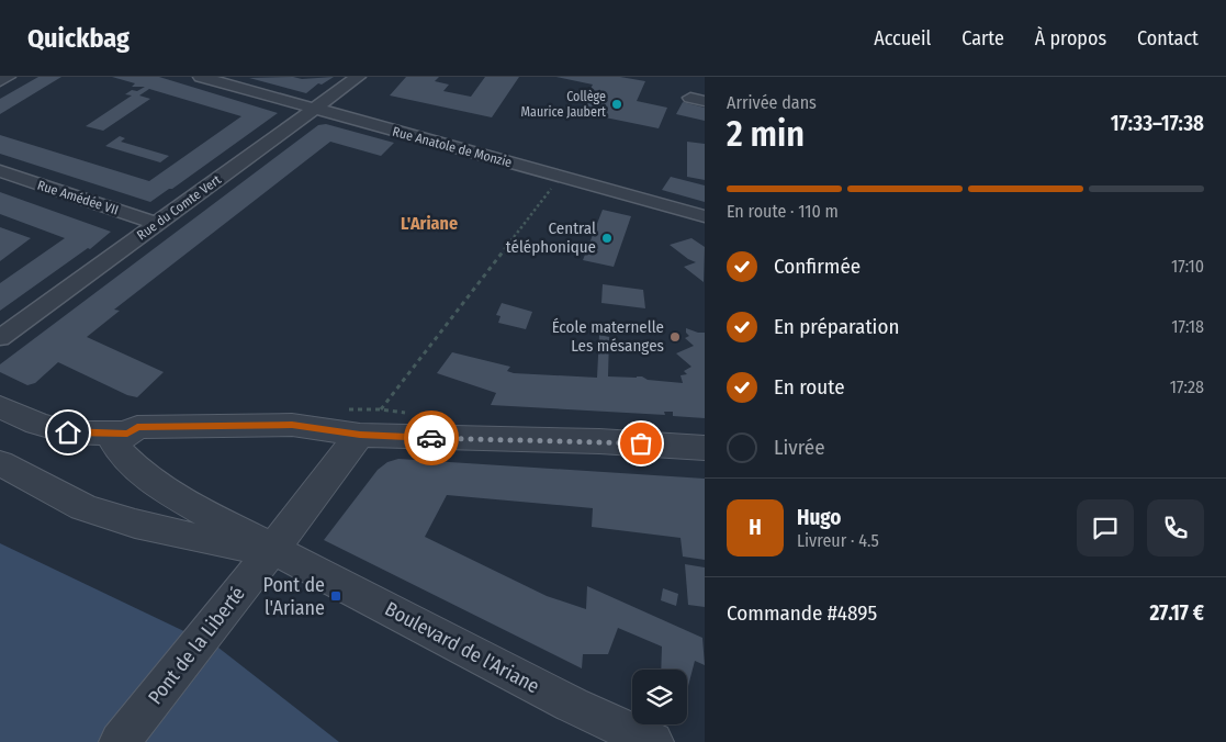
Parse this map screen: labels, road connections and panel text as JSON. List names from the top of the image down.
{
  "streets": {
    "street": [
      "Rue Anatole de Monzie",
      "Rue Amédée VII",
      "Rue du Comte Vert",
      "Pont de la Liberté",
      "Boulevard de l'Ariane"
    ]
  },
  "crossings": [
    ["Rue Anatole de Monzie", "Rue du Comte Vert"],
    ["Rue Amédée VII", "Rue du Comte Vert"],
    ["Pont de la Liberté", "Boulevard de l'Ariane"]
  ],
  "districts": ["L'Ariane"],
  "places": {
    "other": ["Collège Maurice Jaubert", "Central téléphonique", "École maternelle Les mésanges"],
    "transit": ["Pont de l'Ariane"]
  },
  "page": {
    "header": "Quickbag",
    "nav": [
      "Accueil",
      "Carte",
      "À propos",
      "Contact"
    ],
    "heading": ["2 min", "Arrivée dans", "17:33–17:38"],
    "panel": [
      "Hugo",
      "Livreur · 4.5",
      "Commande #4895",
      "27.17 €"
    ],
    "bar": "En route · 110 m",
    "list": [
      ["Confirmée", "17:10"],
      ["En préparation", "17:18"],
      ["En route", "17:28"],
      "Livrée"
    ],
    "round": "H"
  }
}
